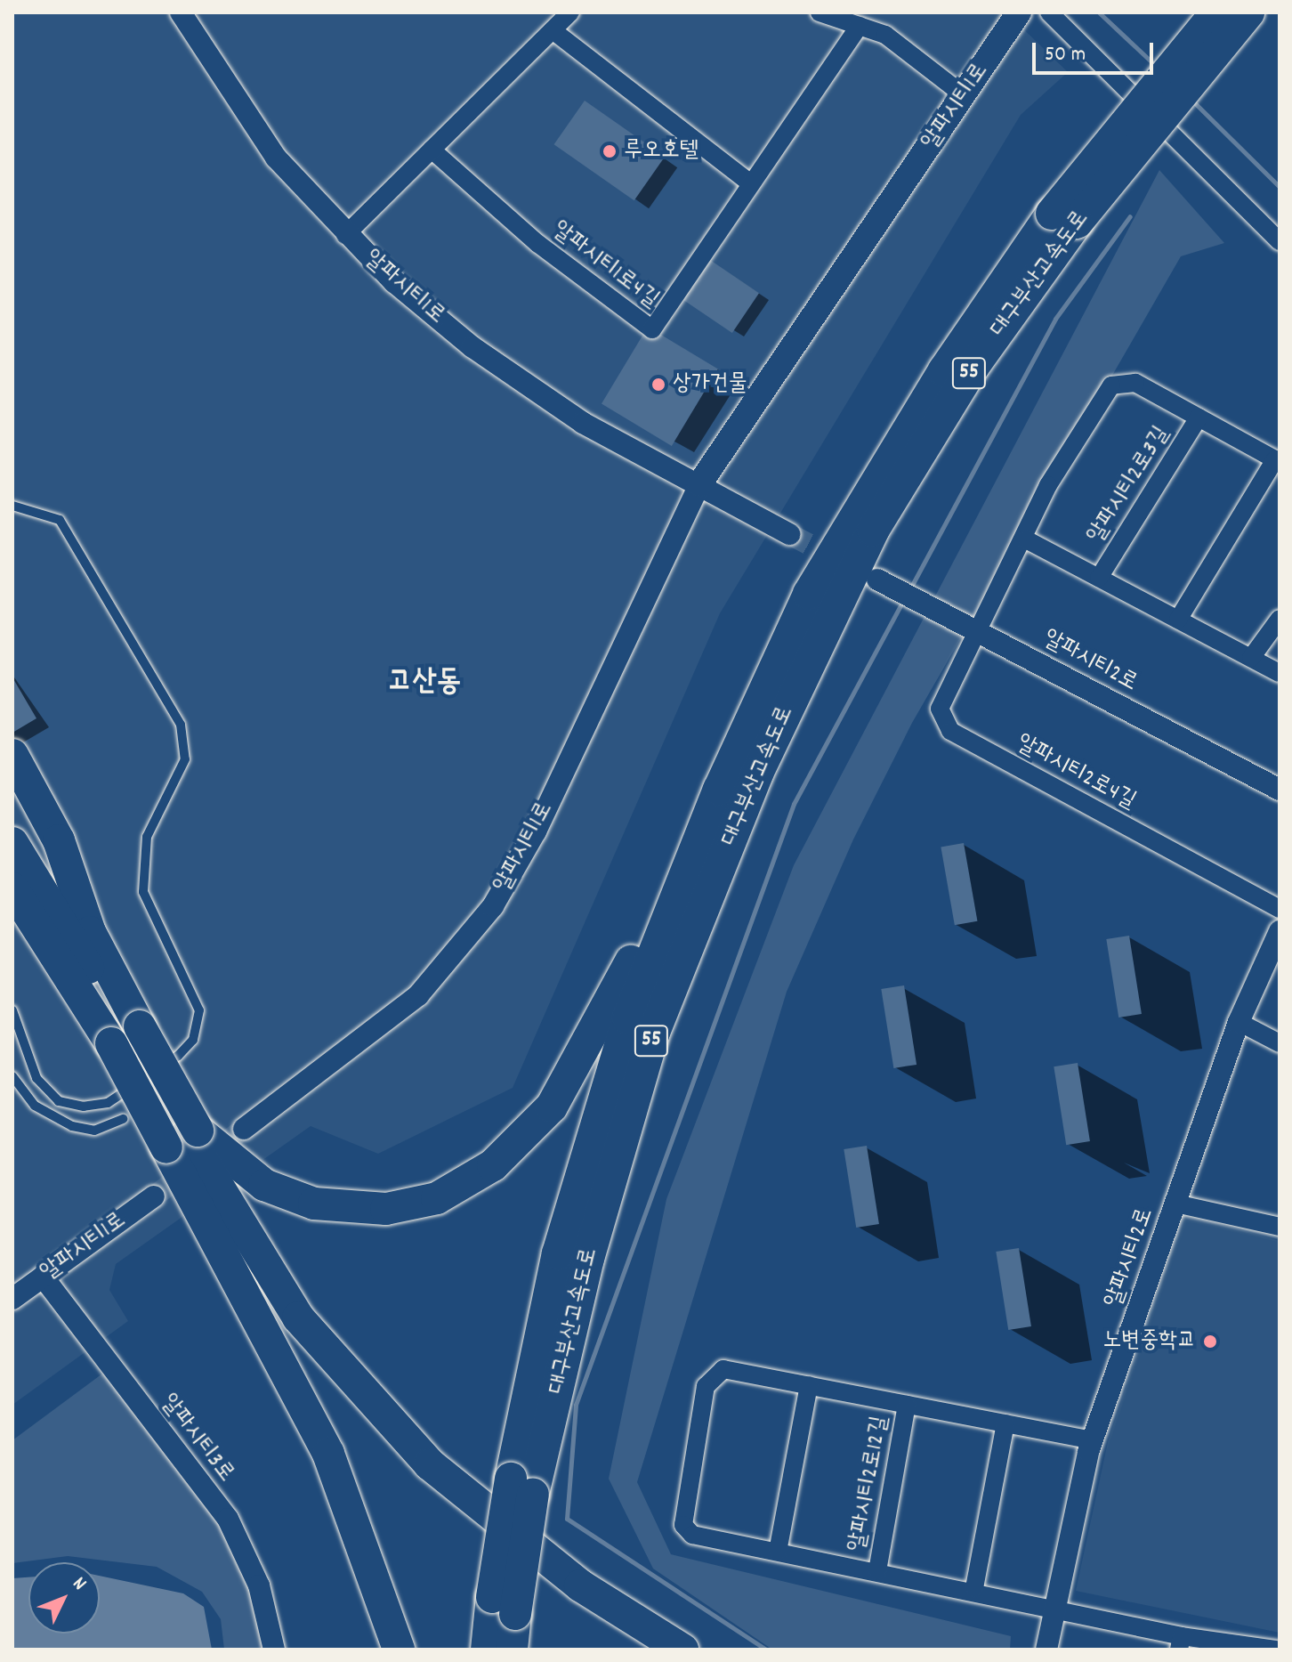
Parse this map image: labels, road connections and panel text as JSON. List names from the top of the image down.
{
  "streets": {
    "highway": ["대구부산고속도로", "55"],
    "main road": ["알파시티1로"],
    "street": [
      "알파시티1로4길",
      "알파시티2로3길",
      "알파시티2로",
      "알파시티2로4길",
      "알파시티3로",
      "알파시티2로12길"
    ]
  },
  "crossings": [
    ["알파시티1로", "알파시티3로"],
    ["알파시티2로3길", "알파시티2로"],
    ["알파시티2로3길", "알파시티2로4길"],
    ["알파시티2로", "알파시티2로4길"],
    ["알파시티2로", "알파시티2로12길"]
  ],
  "districts": ["고산동"],
  "places": ["루오호텔", "상가건물", "노변중학교"],
  "scale_bar": "50 m",
  "north": "top right"
}
